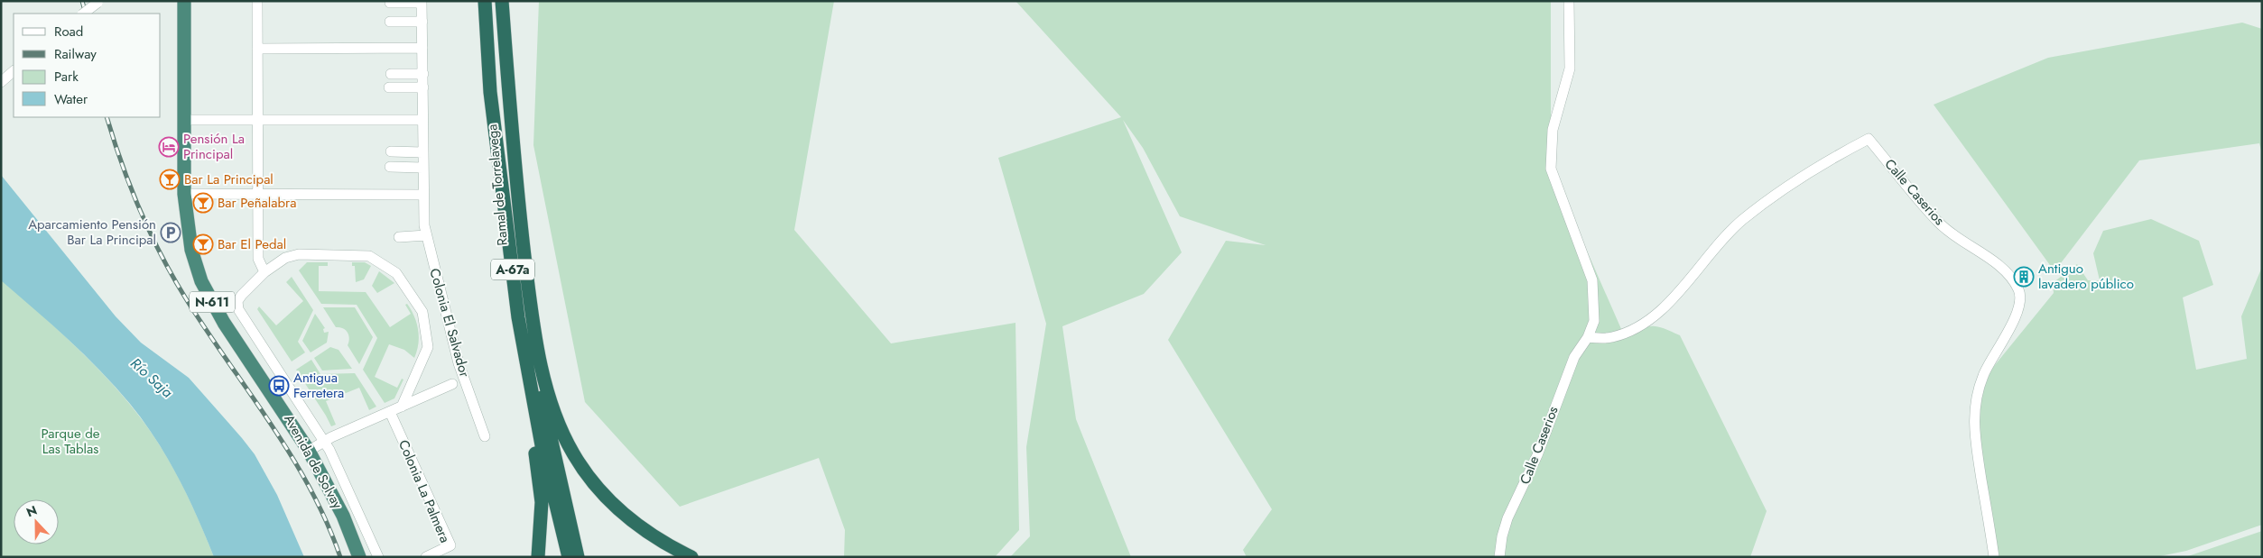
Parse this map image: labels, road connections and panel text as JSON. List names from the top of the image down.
{
  "streets": {
    "highway": [
      "Ramal de Torrelavega",
      "A-67a",
      "N-611",
      "Avenida de Solvay"
    ],
    "street": ["Calle Caserios", "Colonia El Salvador", "Colonia La Palmera"]
  },
  "water": ["Río Saja"],
  "parks": ["Parque de Las Tablas"],
  "places": {
    "hotel": ["Pensión La Principal"],
    "bar": ["Bar La Principal", "Bar Peñalabra", "Bar El Pedal"],
    "parking": ["Aparcamiento Pensión Bar La Principal"],
    "building": ["Antiguo lavadero público"],
    "bus stop": ["Antigua Ferretera"]
  },
  "legend": [
    "Road",
    "Railway",
    "Park",
    "Water"
  ],
  "north": "top"
}
